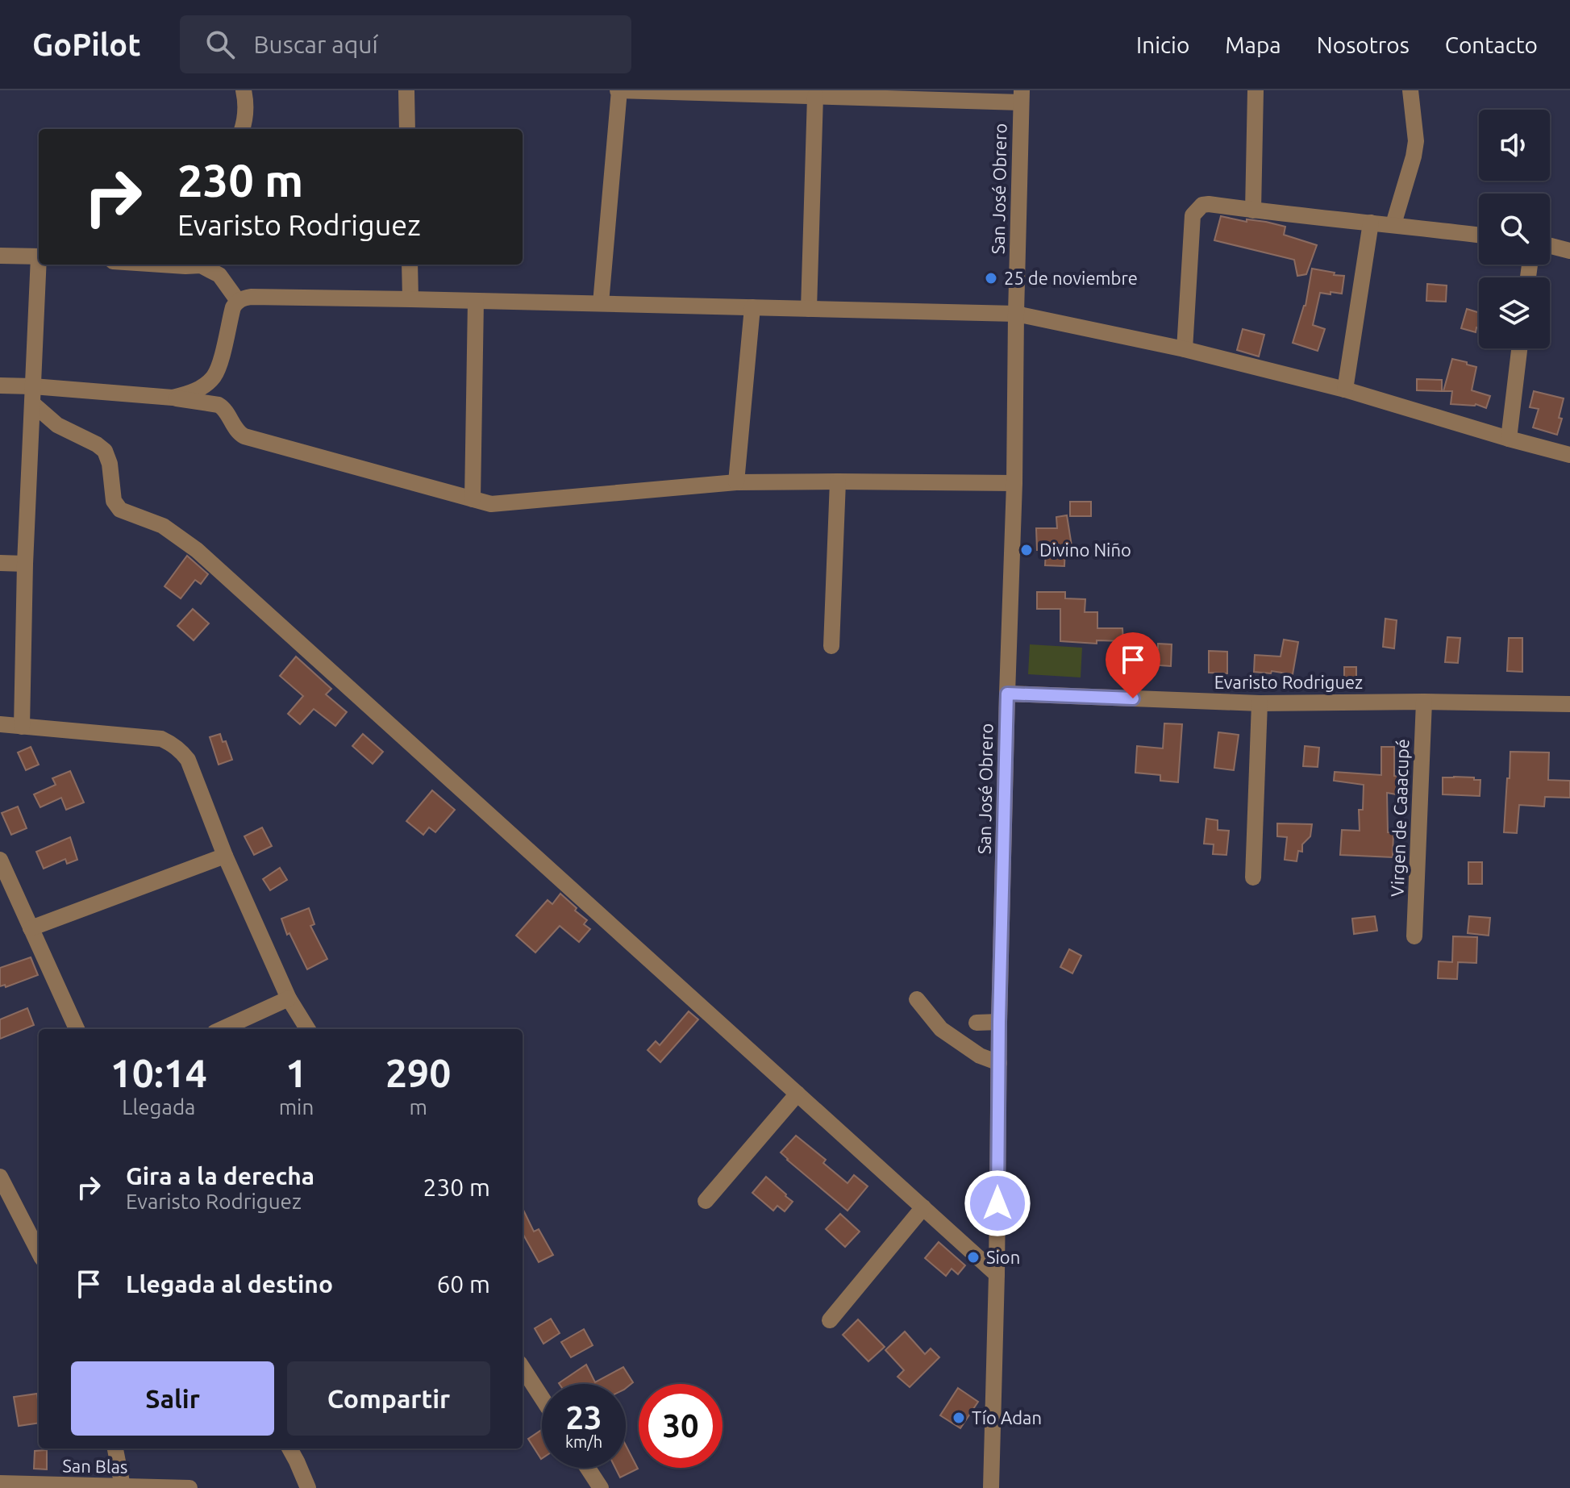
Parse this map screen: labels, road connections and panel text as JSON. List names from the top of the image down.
{
  "streets": {
    "street": [
      "San José Obrero",
      "Evaristo Rodriguez",
      "Virgen de Caaacupé",
      "San Blas"
    ]
  },
  "crossings": [
    ["San José Obrero", "Evaristo Rodriguez"],
    ["Evaristo Rodriguez", "Virgen de Caaacupé"]
  ],
  "places": [
    "25 de noviembre",
    "Divino Niño",
    "Sion",
    "Tío Adan"
  ],
  "page": {
    "header": "GoPilot",
    "search": "Buscar aquí",
    "nav": [
      "Inicio",
      "Mapa",
      "Nosotros",
      "Contacto"
    ],
    "turn": ["230 m", "Evaristo Rodriguez"],
    "eta": [
      "10:14",
      "Llegada",
      "1",
      "min",
      "290",
      "m"
    ],
    "list": [
      {
        "name": "Gira a la derecha",
        "note": "Evaristo Rodriguez",
        "value": "230 m"
      },
      {
        "name": "Llegada al destino",
        "value": "60 m"
      }
    ],
    "buttons": ["Salir", "Compartir"],
    "speed": "23 km/h",
    "limit": "30"
  }
}
